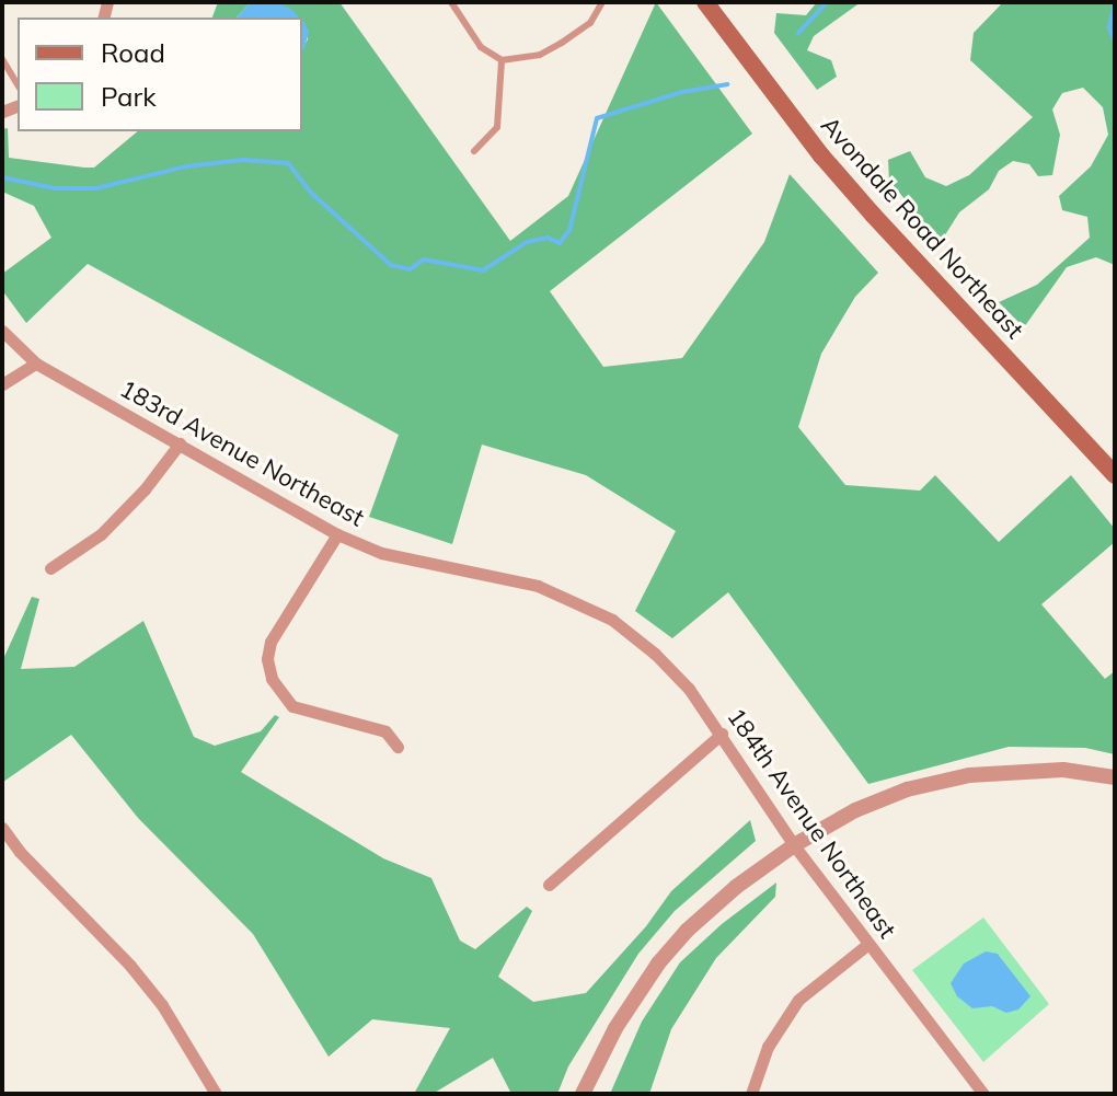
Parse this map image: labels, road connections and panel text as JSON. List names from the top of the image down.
{
  "streets": {
    "main road": ["Avondale Road Northeast"],
    "street": ["183rd Avenue Northeast", "184th Avenue Northeast"]
  },
  "crossings": [
    ["183rd Avenue Northeast", "184th Avenue Northeast"]
  ],
  "legend": ["Road", "Park"]
}
